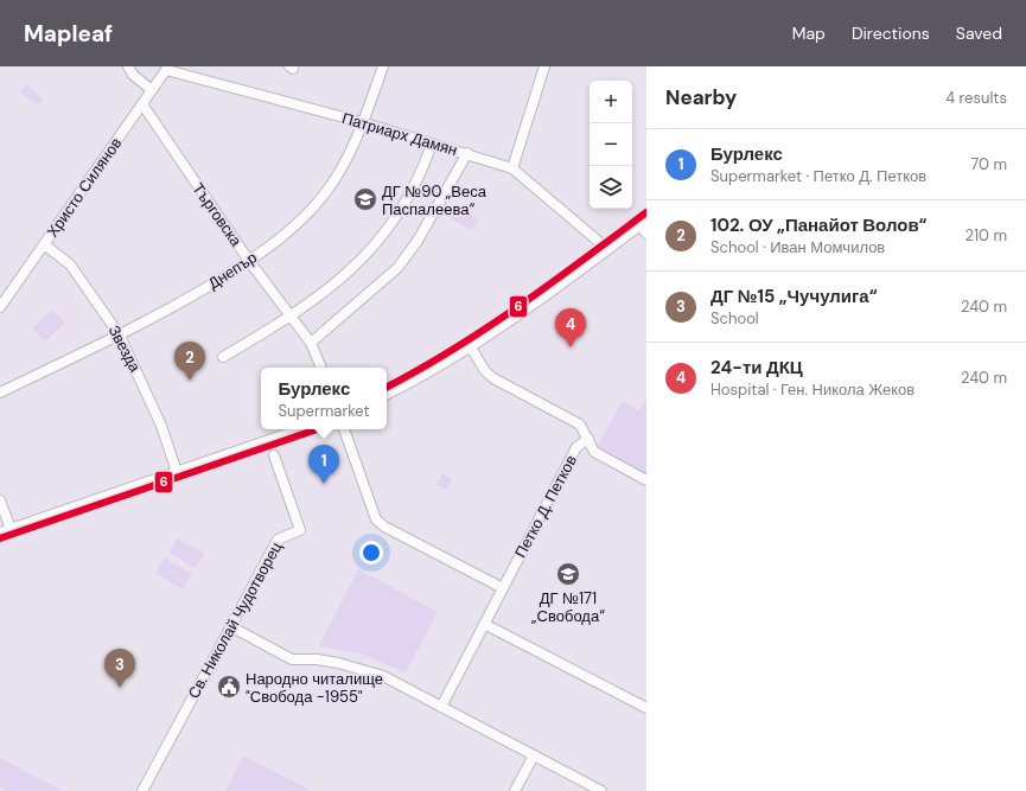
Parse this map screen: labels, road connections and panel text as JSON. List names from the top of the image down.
{
  "streets": {
    "street": [
      "Патриарх Дамян",
      "Христо Силянов",
      "Търговска",
      "Днепър",
      "Звезда",
      "Петко Д. Петков",
      "Св. Николай Чудотворец"
    ]
  },
  "crossings": [
    ["Патриарх Дамян", "Христо Силянов"],
    ["Патриарх Дамян", "Днепър"],
    ["Христо Силянов", "Търговска"],
    ["Христо Силянов", "Звезда"],
    ["Търговска", "Днепър"],
    ["Днепър", "Звезда"]
  ],
  "places": {
    "school or university": ["ДГ №90 „Веса Паспалеева“", "ДГ №171 „Свобода“"],
    "public building": ["Народно читалище \"Свобода -1955\""]
  },
  "lines": ["transit line 6"],
  "page": {
    "header": "Mapleaf",
    "nav": ["Map", "Directions", "Saved"],
    "heading": ["Nearby", "4 results"],
    "map_buttons": ["+", "−"],
    "list": [
      {
        "mark": "1",
        "name": "Бурлекс",
        "note": "Supermarket · Петко Д. Петков",
        "value": "70 m"
      },
      {
        "mark": "2",
        "name": "102. ОУ „Панайот Волов“",
        "note": "School · Иван Момчилов",
        "value": "210 m"
      },
      {
        "mark": "3",
        "name": "ДГ №15 „Чучулига“",
        "note": "School",
        "value": "240 m"
      },
      {
        "mark": "4",
        "name": "24-ти ДКЦ",
        "note": "Hospital · Ген. Никола Жеков",
        "value": "240 m"
      }
    ],
    "pins": [
      "4",
      "2",
      "1",
      "3"
    ],
    "popup": ["Бурлекс", "Supermarket"]
  }
}
